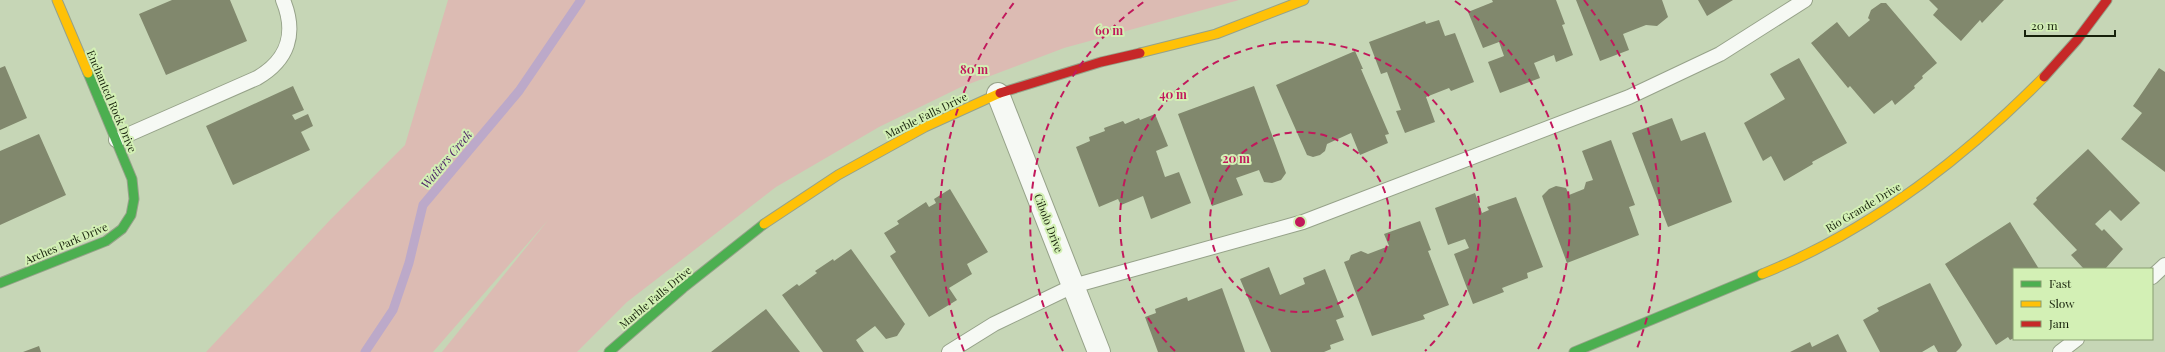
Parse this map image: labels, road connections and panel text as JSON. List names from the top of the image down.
{
  "streets": {
    "street": [
      "Enchanted Rock Drive",
      "Marble Falls Drive",
      "Rio Grande Drive",
      "Cibolo Drive",
      "Arches Park Drive"
    ]
  },
  "crossings": [
    ["Enchanted Rock Drive", "Arches Park Drive"],
    ["Marble Falls Drive", "Cibolo Drive"]
  ],
  "water": ["Watters Creek"],
  "legend": ["Fast", "Slow", "Jam"],
  "scale_bar": "20 m",
  "rings": [
    "60 m",
    "80 m",
    "40 m",
    "20 m"
  ]
}
